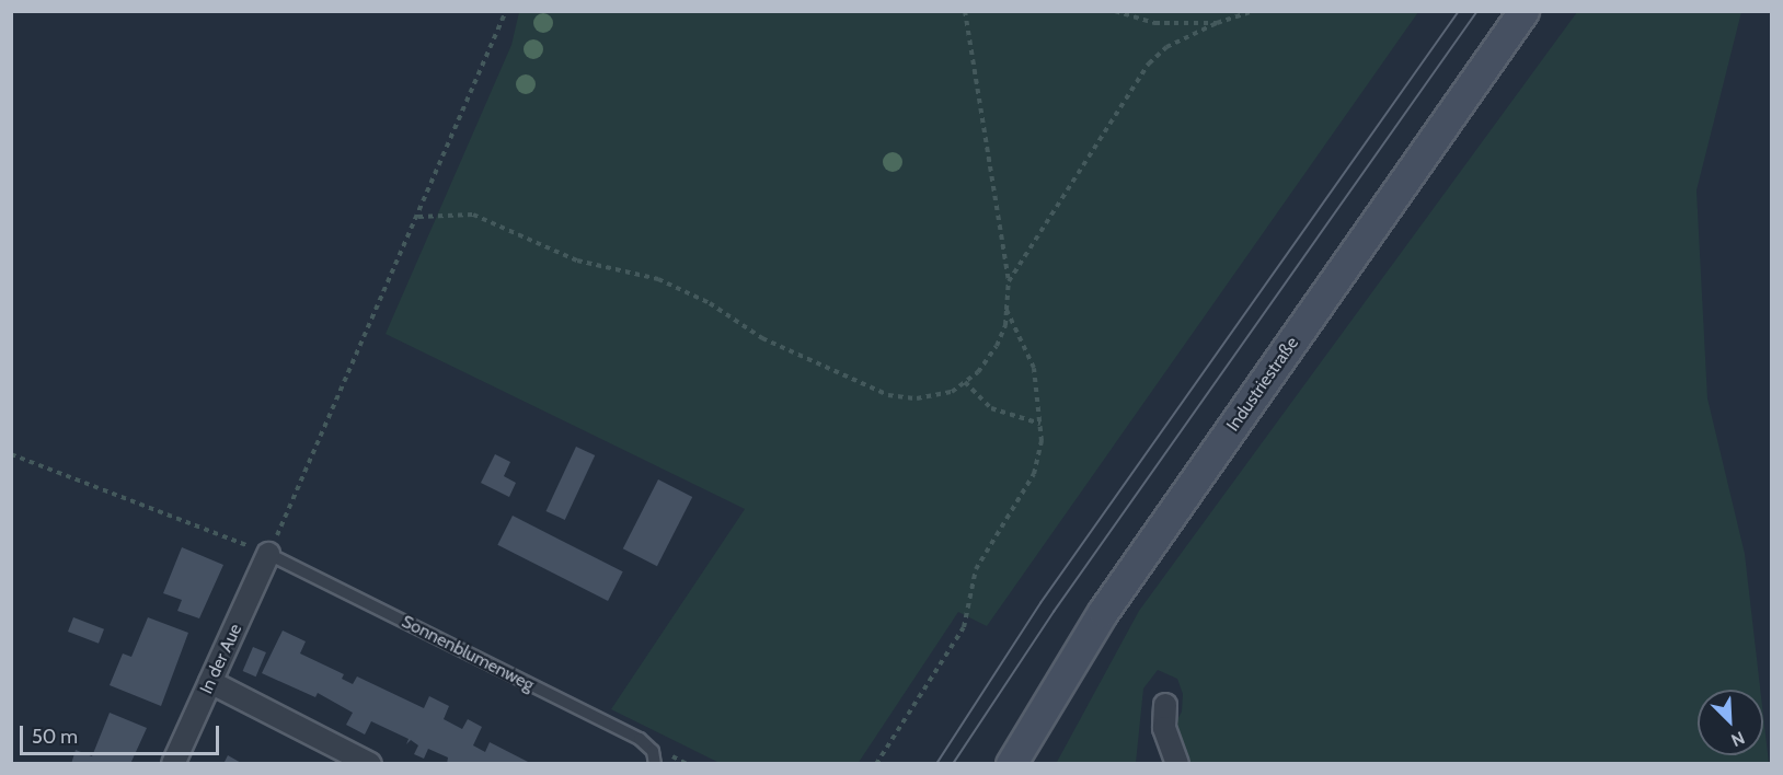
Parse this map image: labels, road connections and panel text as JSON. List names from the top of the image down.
{
  "streets": {
    "main road": ["Industriestraße"],
    "street": ["In der Aue"],
    "lane": ["Sonnenblumenweg"]
  },
  "crossings": [
    ["Sonnenblumenweg", "In der Aue"]
  ],
  "scale_bar": "50 m",
  "north": "bottom right"
}
